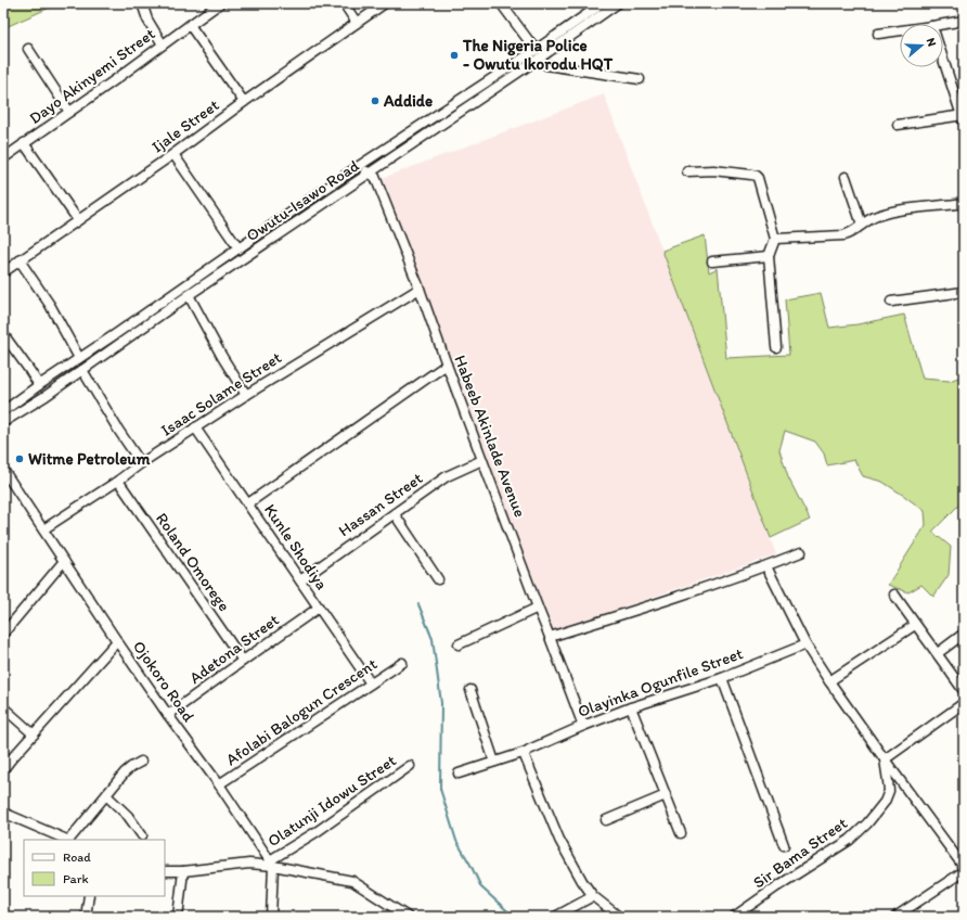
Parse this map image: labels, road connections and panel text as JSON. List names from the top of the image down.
{
  "streets": {
    "street": [
      "Dayo Akinyemi Street",
      "Ijale Street",
      "Owutu-Isawo Road",
      "Isaac Solame Street",
      "Habeeb Akinlade Avenue",
      "Hassan Street",
      "Kunle Shodiya",
      "Roland Omorege",
      "Adetona Street",
      "Ojokoro Road",
      "Olayinka Ogunfile Street",
      "Afolabi Balogun Crescent",
      "Olatunji Idowu Street",
      "Sir Bama Street"
    ]
  },
  "crossings": [
    ["Owutu-Isawo Road", "Habeeb Akinlade Avenue"],
    ["Isaac Solame Street", "Habeeb Akinlade Avenue"],
    ["Isaac Solame Street", "Kunle Shodiya"],
    ["Isaac Solame Street", "Roland Omorege"],
    ["Isaac Solame Street", "Ojokoro Road"],
    ["Habeeb Akinlade Avenue", "Hassan Street"],
    ["Habeeb Akinlade Avenue", "Olayinka Ogunfile Street"],
    ["Hassan Street", "Kunle Shodiya"],
    ["Kunle Shodiya", "Adetona Street"],
    ["Kunle Shodiya", "Afolabi Balogun Crescent"],
    ["Roland Omorege", "Adetona Street"],
    ["Adetona Street", "Ojokoro Road"],
    ["Ojokoro Road", "Afolabi Balogun Crescent"],
    ["Ojokoro Road", "Olatunji Idowu Street"]
  ],
  "places": ["The Nigeria Police - Owutu Ikorodu HQT", "Addide", "Witme Petroleum"],
  "legend": ["Road", "Park"],
  "north": "right"
}
